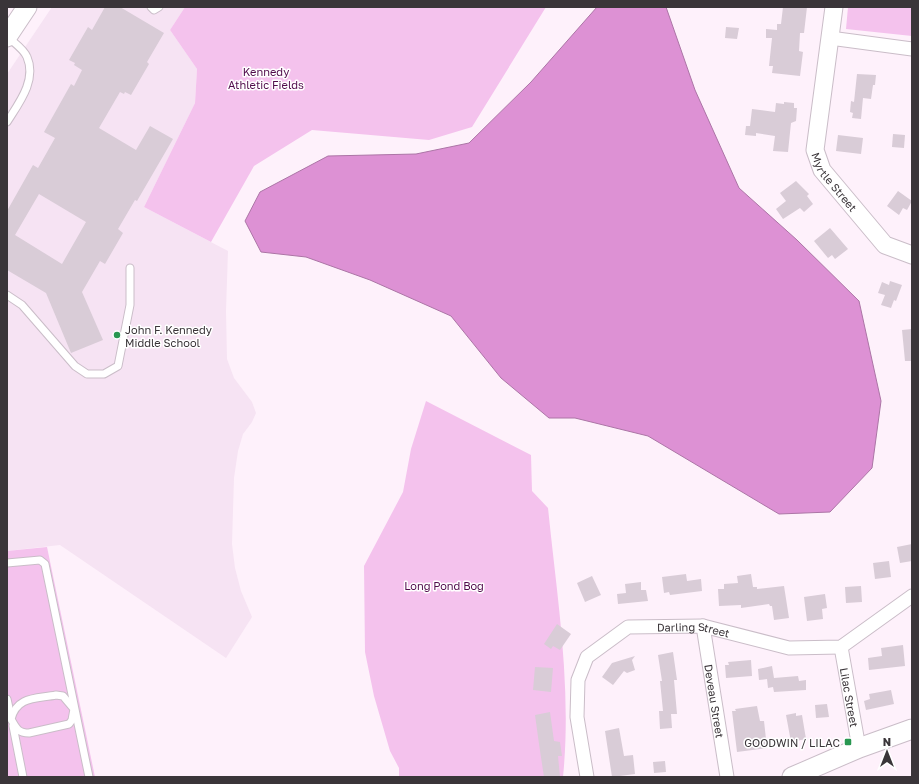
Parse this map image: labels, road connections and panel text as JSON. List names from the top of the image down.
{
  "streets": {
    "street": [
      "Myrtle Street",
      "Darling Street",
      "Lilac Street",
      "Deveau Street"
    ]
  },
  "crossings": [
    ["Darling Street", "Lilac Street"],
    ["Darling Street", "Deveau Street"]
  ],
  "parks": ["Kennedy Athletic Fields", "Long Pond Bog"],
  "places": {
    "other": ["John F. Kennedy Middle School"],
    "transit": ["GOODWIN / LILAC"]
  },
  "north": "top"
}
